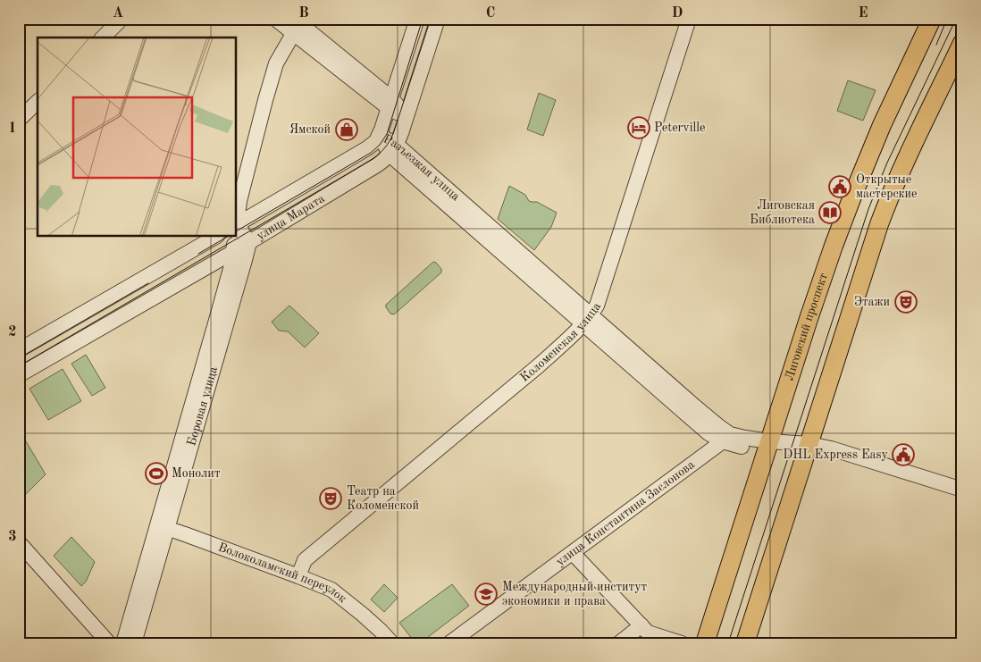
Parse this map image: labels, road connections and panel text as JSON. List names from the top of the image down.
{
  "streets": {
    "main road": ["Лиговский проспект"],
    "street": [
      "Разъезжая улица",
      "улица Марата",
      "Коломенская улица",
      "Боровая улица",
      "улица Константина Заслонова",
      "Волоколамский переулок"
    ]
  },
  "crossings": [
    ["Разъезжая улица", "улица Марата"],
    ["Разъезжая улица", "Коломенская улица"],
    ["Разъезжая улица", "улица Константина Заслонова"],
    ["улица Марата", "Боровая улица"],
    ["Коломенская улица", "Волоколамский переулок"],
    ["Боровая улица", "Волоколамский переулок"]
  ],
  "places": {
    "hotel": ["Peterville"],
    "shop": ["Ямской"],
    "public building": ["Открытые мастерские", "DHL Express Easy"],
    "library": ["Лиговская Библиотека"],
    "theatre": ["Этажи", "Театр на Коломенской"],
    "sports": ["Монолит"],
    "school or university": ["Международный институт экономики и права"]
  },
  "grid": {
    "columns": [
      "A",
      "B",
      "C",
      "D",
      "E"
    ],
    "rows": ["1", "2", "3"]
  }
}
